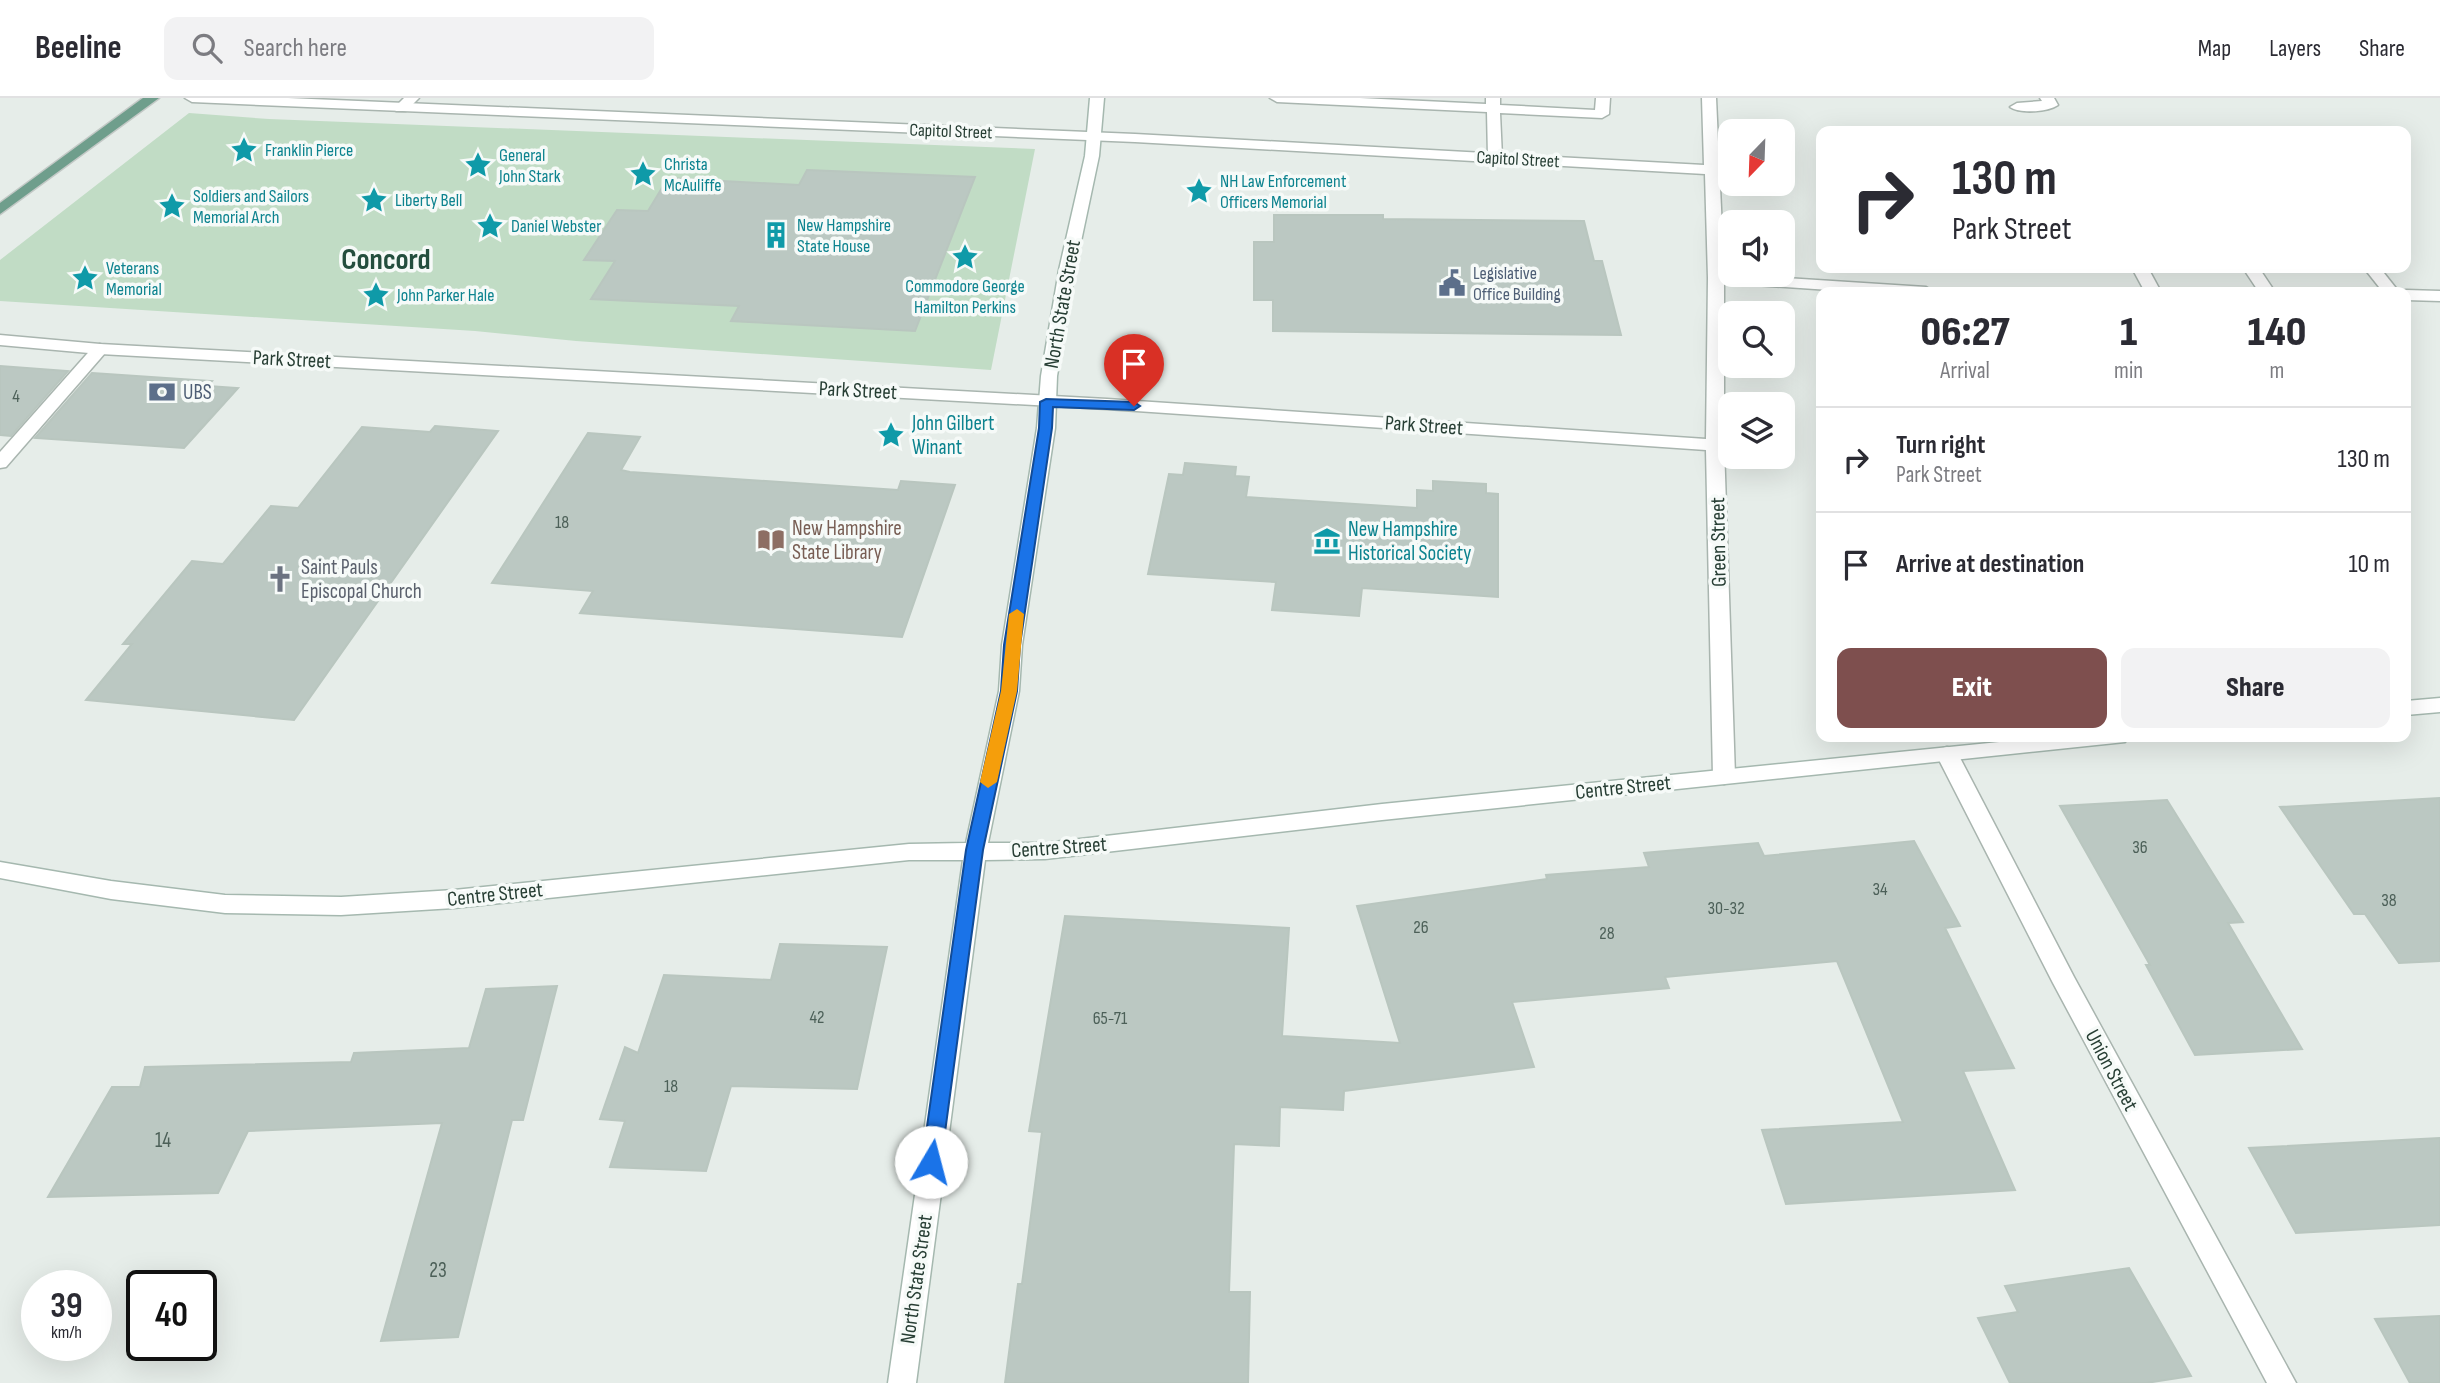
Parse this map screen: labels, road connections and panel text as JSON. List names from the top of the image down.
{
  "streets": {
    "street": [
      "Capitol Street",
      "North State Street",
      "Park Street",
      "Green Street",
      "Centre Street",
      "Union Street"
    ]
  },
  "crossings": [
    ["Capitol Street", "North State Street"],
    ["Capitol Street", "Green Street"],
    ["North State Street", "Park Street"],
    ["North State Street", "Centre Street"],
    ["Park Street", "Green Street"],
    ["Green Street", "Centre Street"],
    ["Centre Street", "Union Street"]
  ],
  "districts": ["Concord"],
  "places": {
    "place": [
      "Franklin Pierce",
      "General John Stark",
      "Christa McAuliffe",
      "NH Law Enforcement Officers Memorial",
      "Liberty Bell",
      "Soldiers and Sailors Memorial Arch",
      "Daniel Webster",
      "Commodore George Hamilton Perkins",
      "Veterans Memorial",
      "John Parker Hale",
      "John Gilbert Winant"
    ],
    "building": ["New Hampshire State House"],
    "public building": ["Legislative Office Building"],
    "bank": ["UBS"],
    "library": ["New Hampshire State Library"],
    "museum": ["New Hampshire Historical Society"],
    "church": ["Saint Pauls Episcopal Church"]
  },
  "house_numbers": [
    "4",
    "18",
    "36",
    "34",
    "38",
    "30-32",
    "26",
    "28",
    "42",
    "65-71",
    "18",
    "14",
    "23"
  ],
  "north": "bottom left",
  "page": {
    "header": "Beeline",
    "search": "Search here",
    "nav": ["Map", "Layers", "Share"],
    "turn": ["130 m", "Park Street"],
    "eta": [
      "06:27",
      "Arrival",
      "1",
      "min",
      "140",
      "m"
    ],
    "list": [
      {
        "name": "Turn right",
        "note": "Park Street",
        "value": "130 m"
      },
      {
        "name": "Arrive at destination",
        "value": "10 m"
      }
    ],
    "buttons": ["Exit", "Share"],
    "speed": "39 km/h",
    "limit": "40"
  }
}
